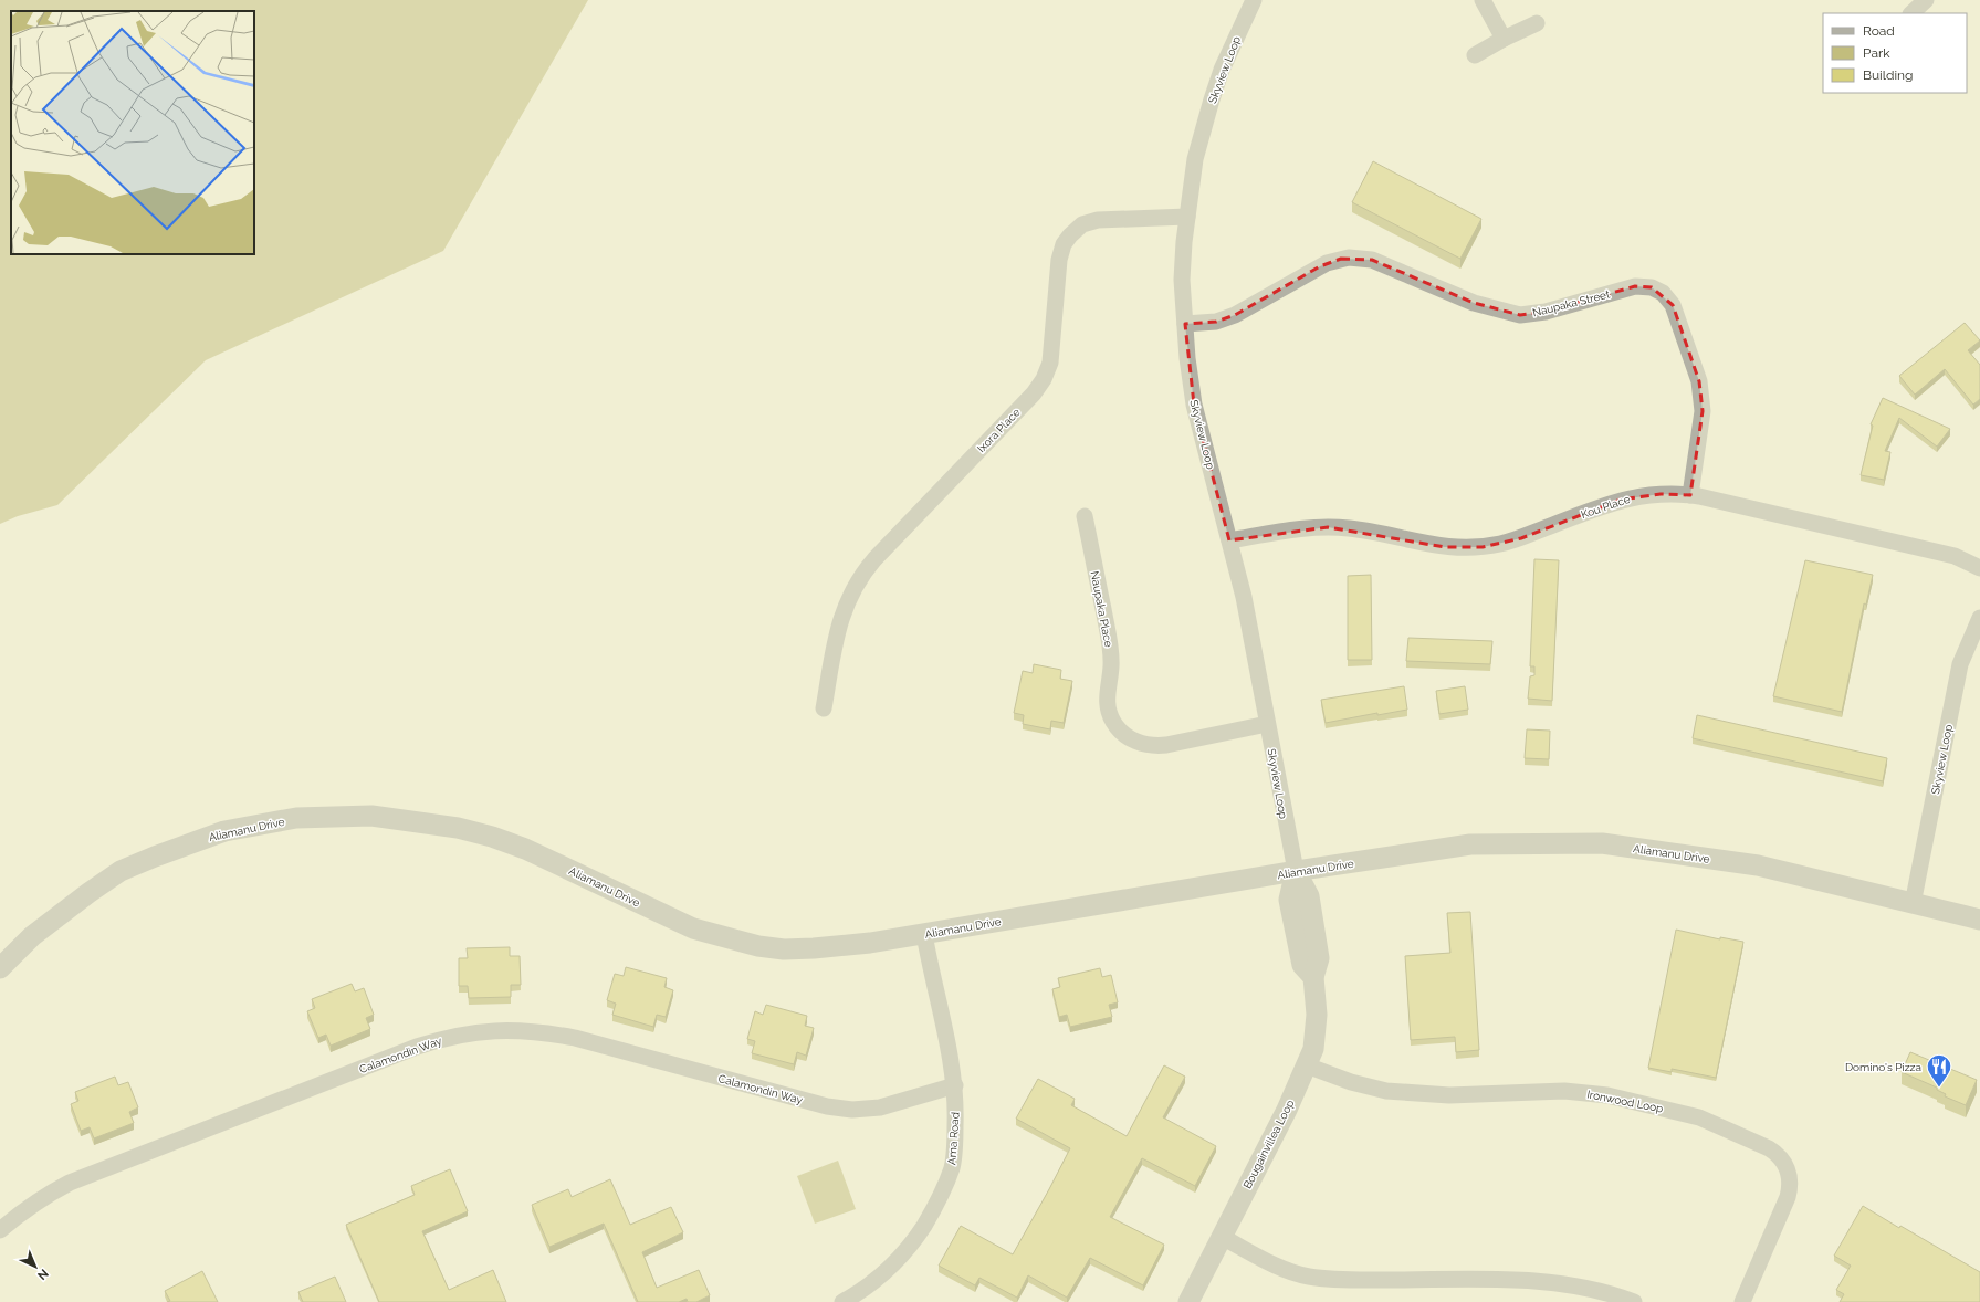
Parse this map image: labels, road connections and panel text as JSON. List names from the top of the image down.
{
  "streets": {
    "street": [
      "Skyview Loop",
      "Naupaka Street",
      "Ixora Place",
      "Kou Place",
      "Naupaka Place",
      "Aliamanu Drive",
      "Calamondin Way",
      "Ironwood Loop",
      "Ama Road",
      "Bougainvillea Loop"
    ]
  },
  "crossings": [
    ["Skyview Loop", "Naupaka Street"],
    ["Skyview Loop", "Ixora Place"],
    ["Skyview Loop", "Kou Place"],
    ["Skyview Loop", "Naupaka Place"],
    ["Skyview Loop", "Aliamanu Drive"],
    ["Skyview Loop", "Bougainvillea Loop"],
    ["Naupaka Street", "Kou Place"],
    ["Aliamanu Drive", "Ama Road"],
    ["Aliamanu Drive", "Bougainvillea Loop"],
    ["Calamondin Way", "Ama Road"],
    ["Ironwood Loop", "Bougainvillea Loop"]
  ],
  "places": {
    "restaurant": ["Domino's Pizza"]
  },
  "legend": ["Road", "Park", "Building"],
  "north": "bottom right"
}
